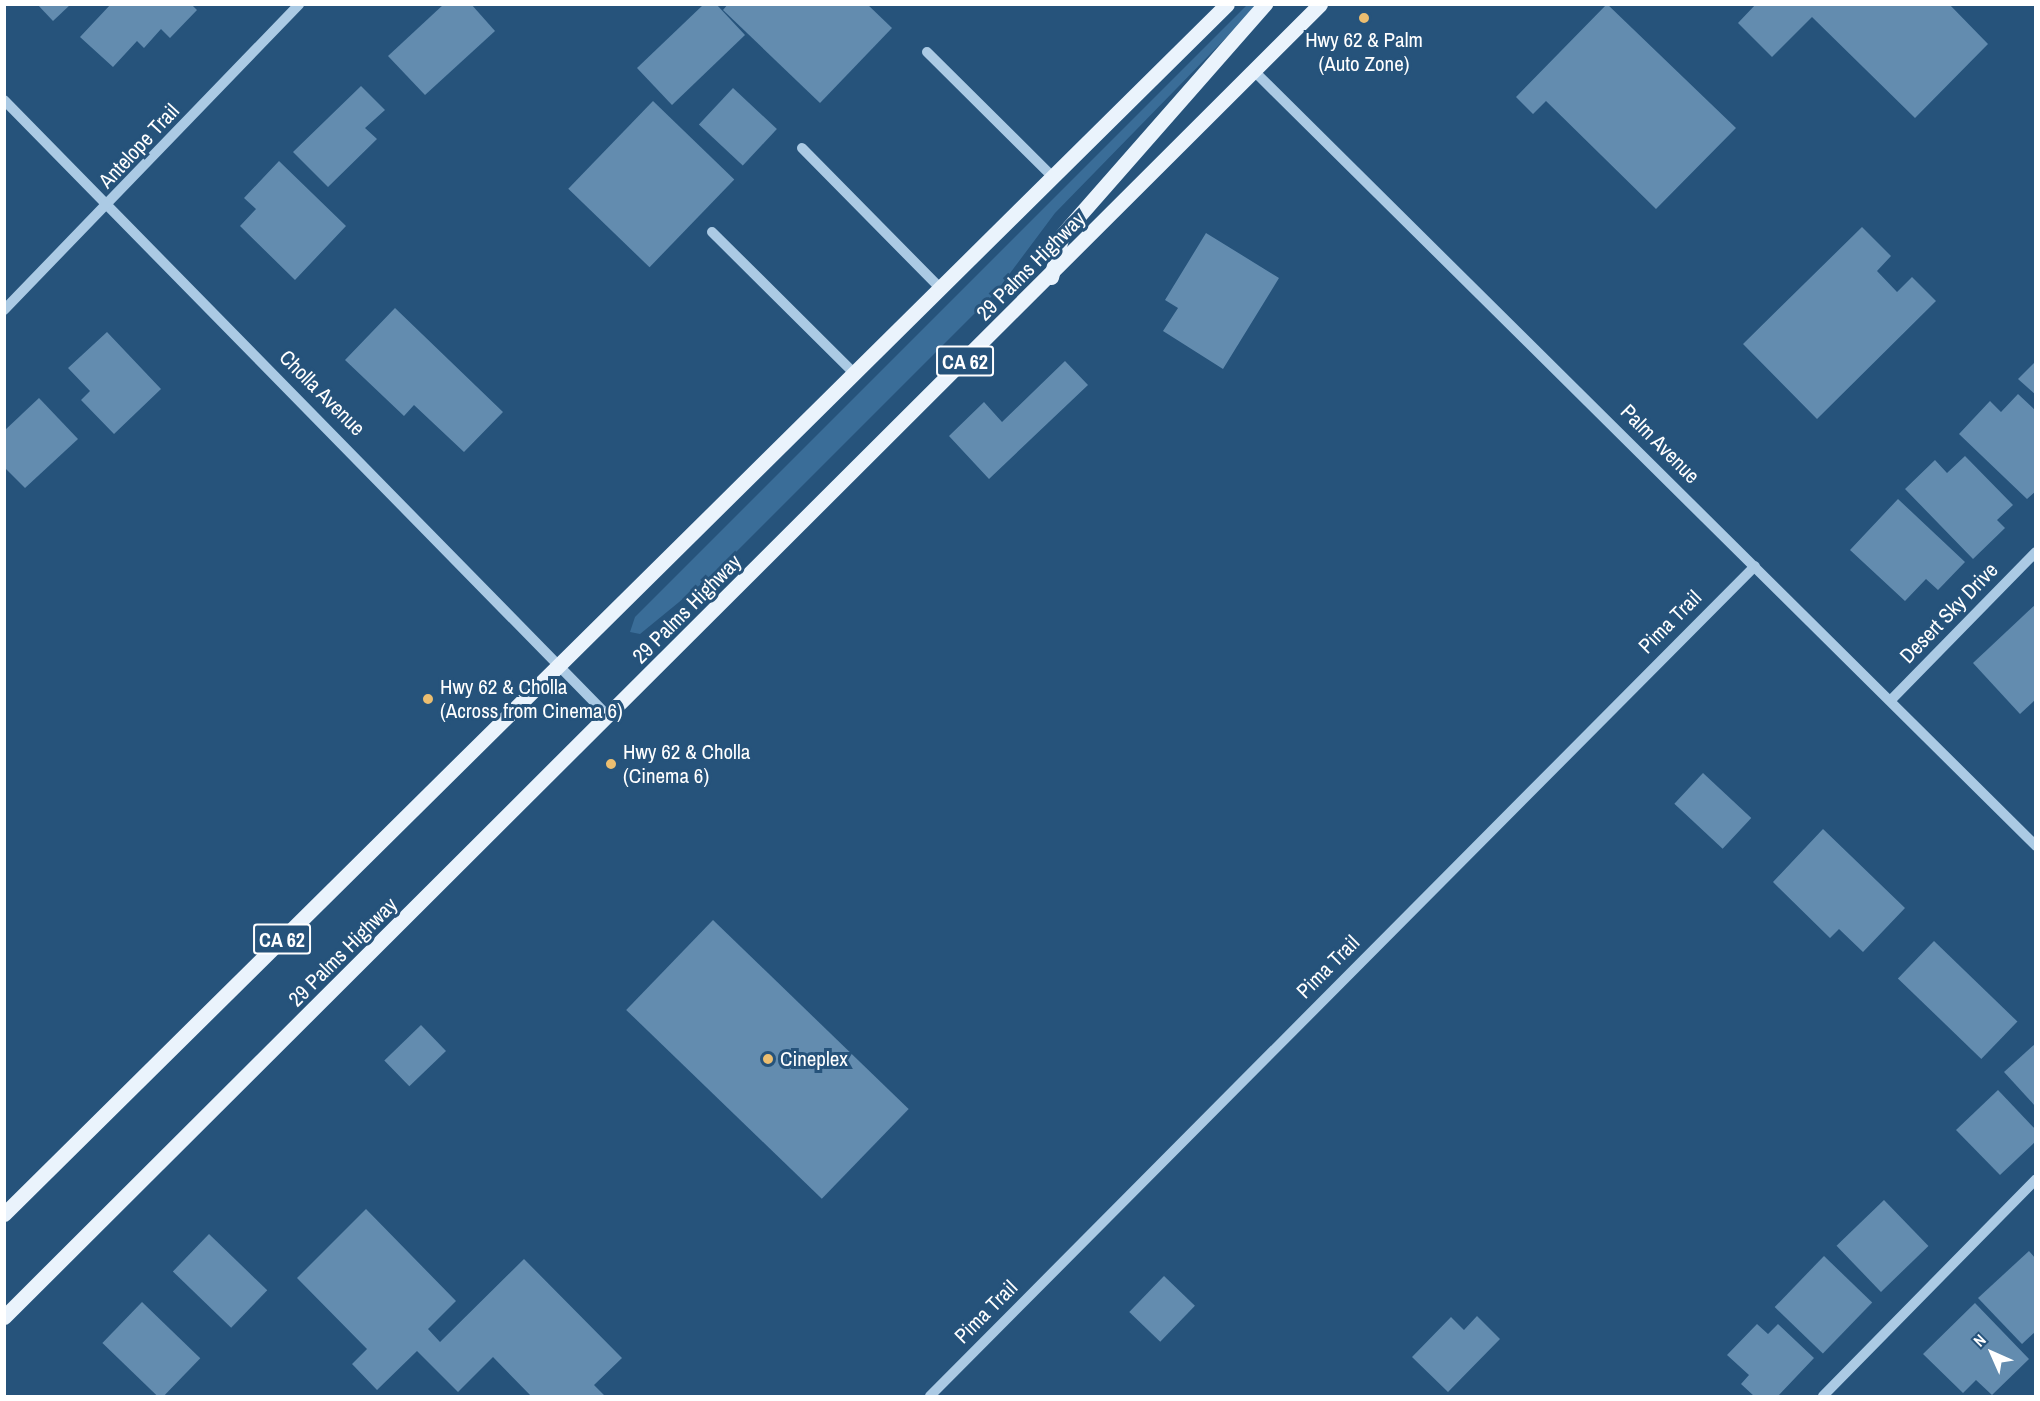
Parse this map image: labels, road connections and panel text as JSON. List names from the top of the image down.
{
  "streets": {
    "main road": ["29 Palms Highway", "CA 62"],
    "street": [
      "Antelope Trail",
      "Cholla Avenue",
      "Palm Avenue",
      "Desert Sky Drive",
      "Pima Trail"
    ]
  },
  "crossings": [
    ["Antelope Trail", "Cholla Avenue"],
    ["29 Palms Highway", "Cholla Avenue"],
    ["29 Palms Highway", "Palm Avenue"],
    ["CA 62", "Cholla Avenue"],
    ["Palm Avenue", "Desert Sky Drive"],
    ["Palm Avenue", "Pima Trail"]
  ],
  "places": [
    "Hwy 62 & Palm (Auto Zone)",
    "Hwy 62 & Cholla (Across from Cinema 6)",
    "Hwy 62 & Cholla (Cinema 6)",
    "Cineplex"
  ],
  "north": "top left"
}
